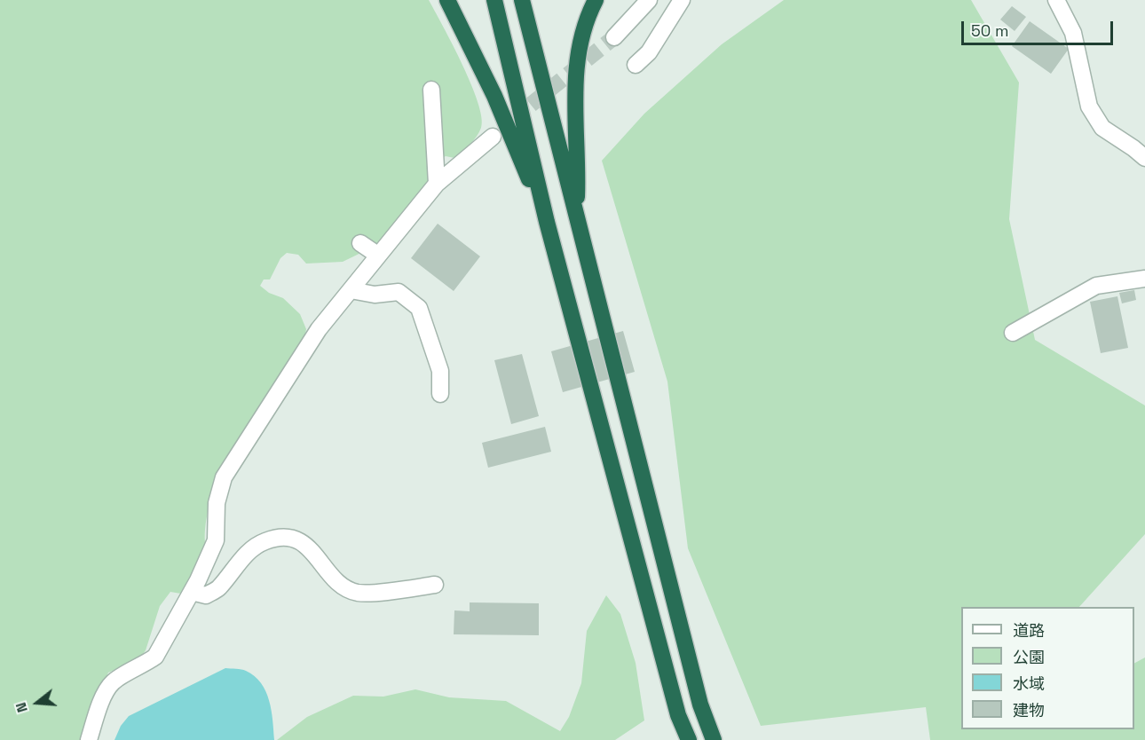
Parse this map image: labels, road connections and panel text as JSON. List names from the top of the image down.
{
  "legend": [
    "道路",
    "公園",
    "水域",
    "建物"
  ],
  "scale_bar": "50 m",
  "north": "left"
}
